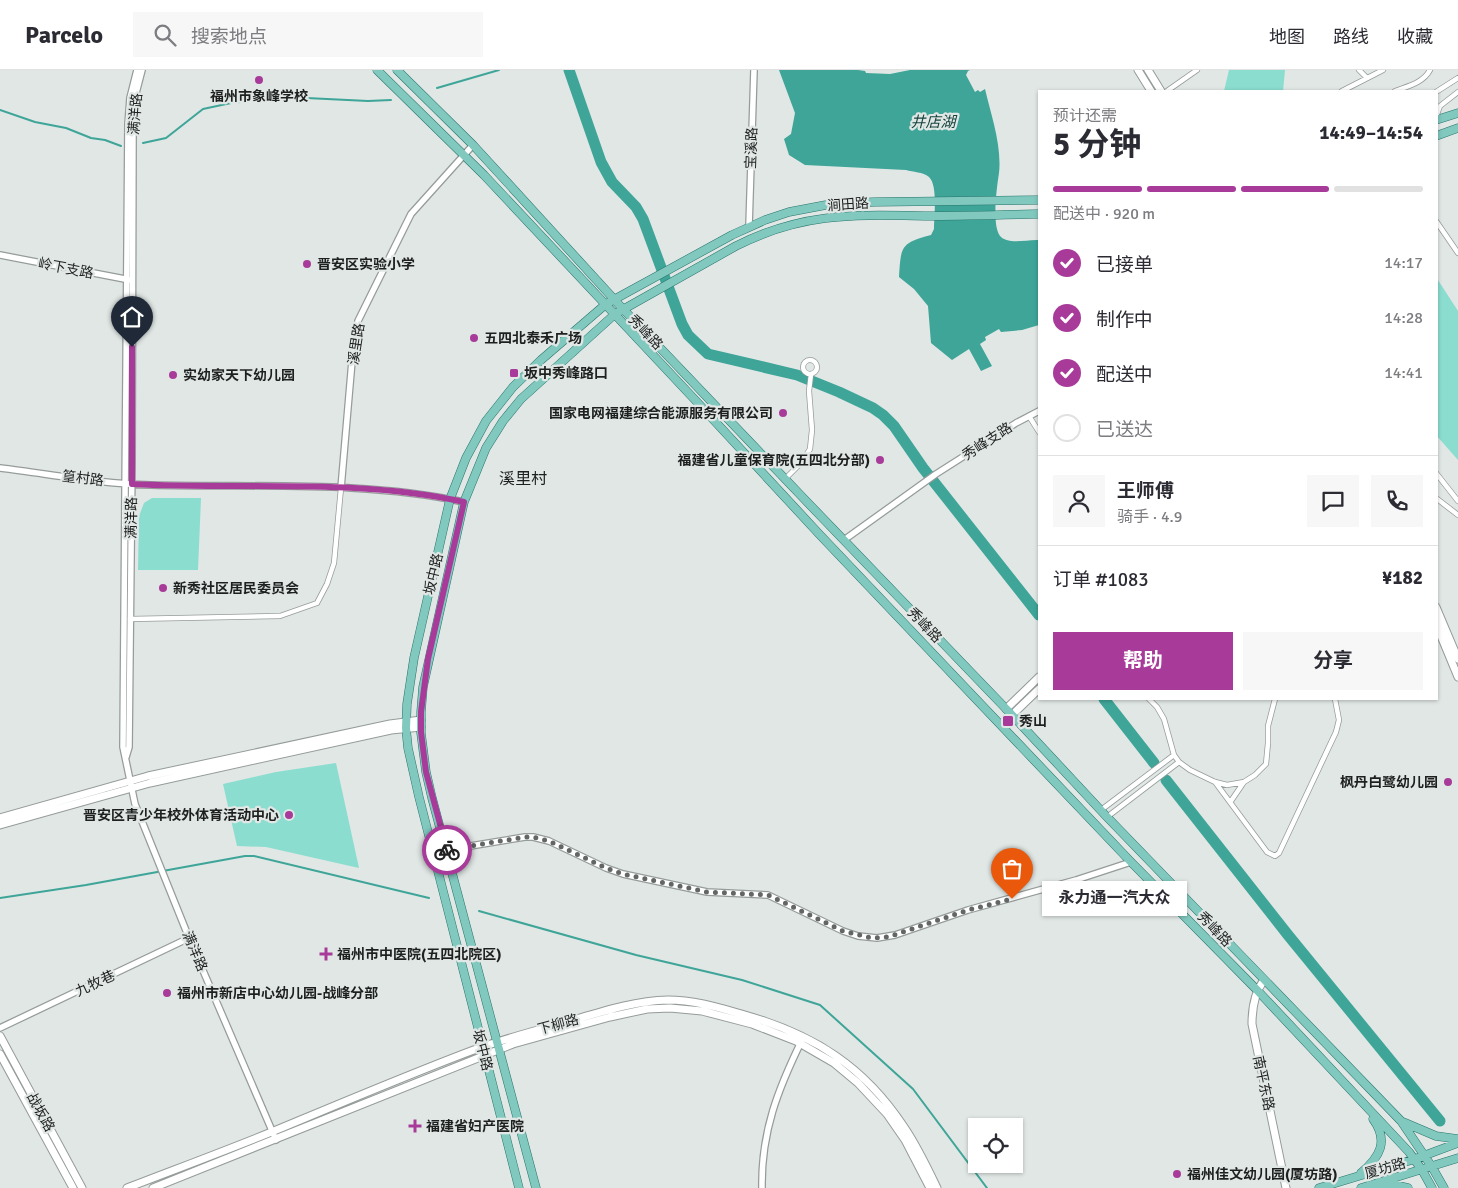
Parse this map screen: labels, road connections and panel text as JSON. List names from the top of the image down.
{
  "streets": {
    "main road": [
      "涧田路",
      "秀峰路",
      "坂中路",
      "下柳路",
      "南平东路",
      "战坂路",
      "厦坊路"
    ],
    "street": [
      "满洋路",
      "宝溪路",
      "岭下支路",
      "溪里路",
      "秀峰支路",
      "篁村路",
      "九牧巷"
    ]
  },
  "crossings": [
    ["满洋路", "岭下支路"],
    ["满洋路", "篁村路"],
    ["满洋路", "九牧巷"],
    ["满洋路", "下柳路"],
    ["宝溪路", "涧田路"],
    ["涧田路", "秀峰路"],
    ["涧田路", "坂中路"],
    ["秀峰路", "溪里路"],
    ["秀峰路", "秀峰支路"],
    ["秀峰路", "坂中路"],
    ["秀峰路", "南平东路"],
    ["秀峰路", "厦坊路"],
    ["溪里路", "篁村路"],
    ["篁村路", "坂中路"],
    ["坂中路", "下柳路"]
  ],
  "districts": ["溪里村"],
  "water": ["井店湖"],
  "places": {
    "other": [
      "福州市象峰学校",
      "晋安区实验小学",
      "五四北泰禾广场",
      "实幼家天下幼儿园",
      "国家电网福建综合能源服务有限公司",
      "福建省儿童保育院(五四北分部)",
      "新秀社区居民委员会",
      "枫丹白鹭幼儿园",
      "晋安区青少年校外体育活动中心",
      "永力通一汽大众",
      "福州市新店中心幼儿园-战峰分部",
      "福州佳文幼儿园(厦坊路)"
    ],
    "transit": ["坂中秀峰路口", "秀山"],
    "health": ["福州市中医院(五四北院区)", "福建省妇产医院"]
  },
  "page": {
    "header": "Parcelo",
    "search": "搜索地点",
    "nav": ["地图", "路线", "收藏"],
    "heading": ["5 分钟", "预计还需", "14:49–14:54"],
    "panel": [
      "王师傅",
      "骑手 · 4.9",
      "订单 #1083",
      "¥182"
    ],
    "bar": "配送中 · 920 m",
    "list": [
      ["已接单", "14:17"],
      ["制作中", "14:28"],
      ["配送中", "14:41"],
      "已送达"
    ],
    "buttons": ["帮助", "分享"],
    "bubble": "永力通一汽大众"
  }
}
